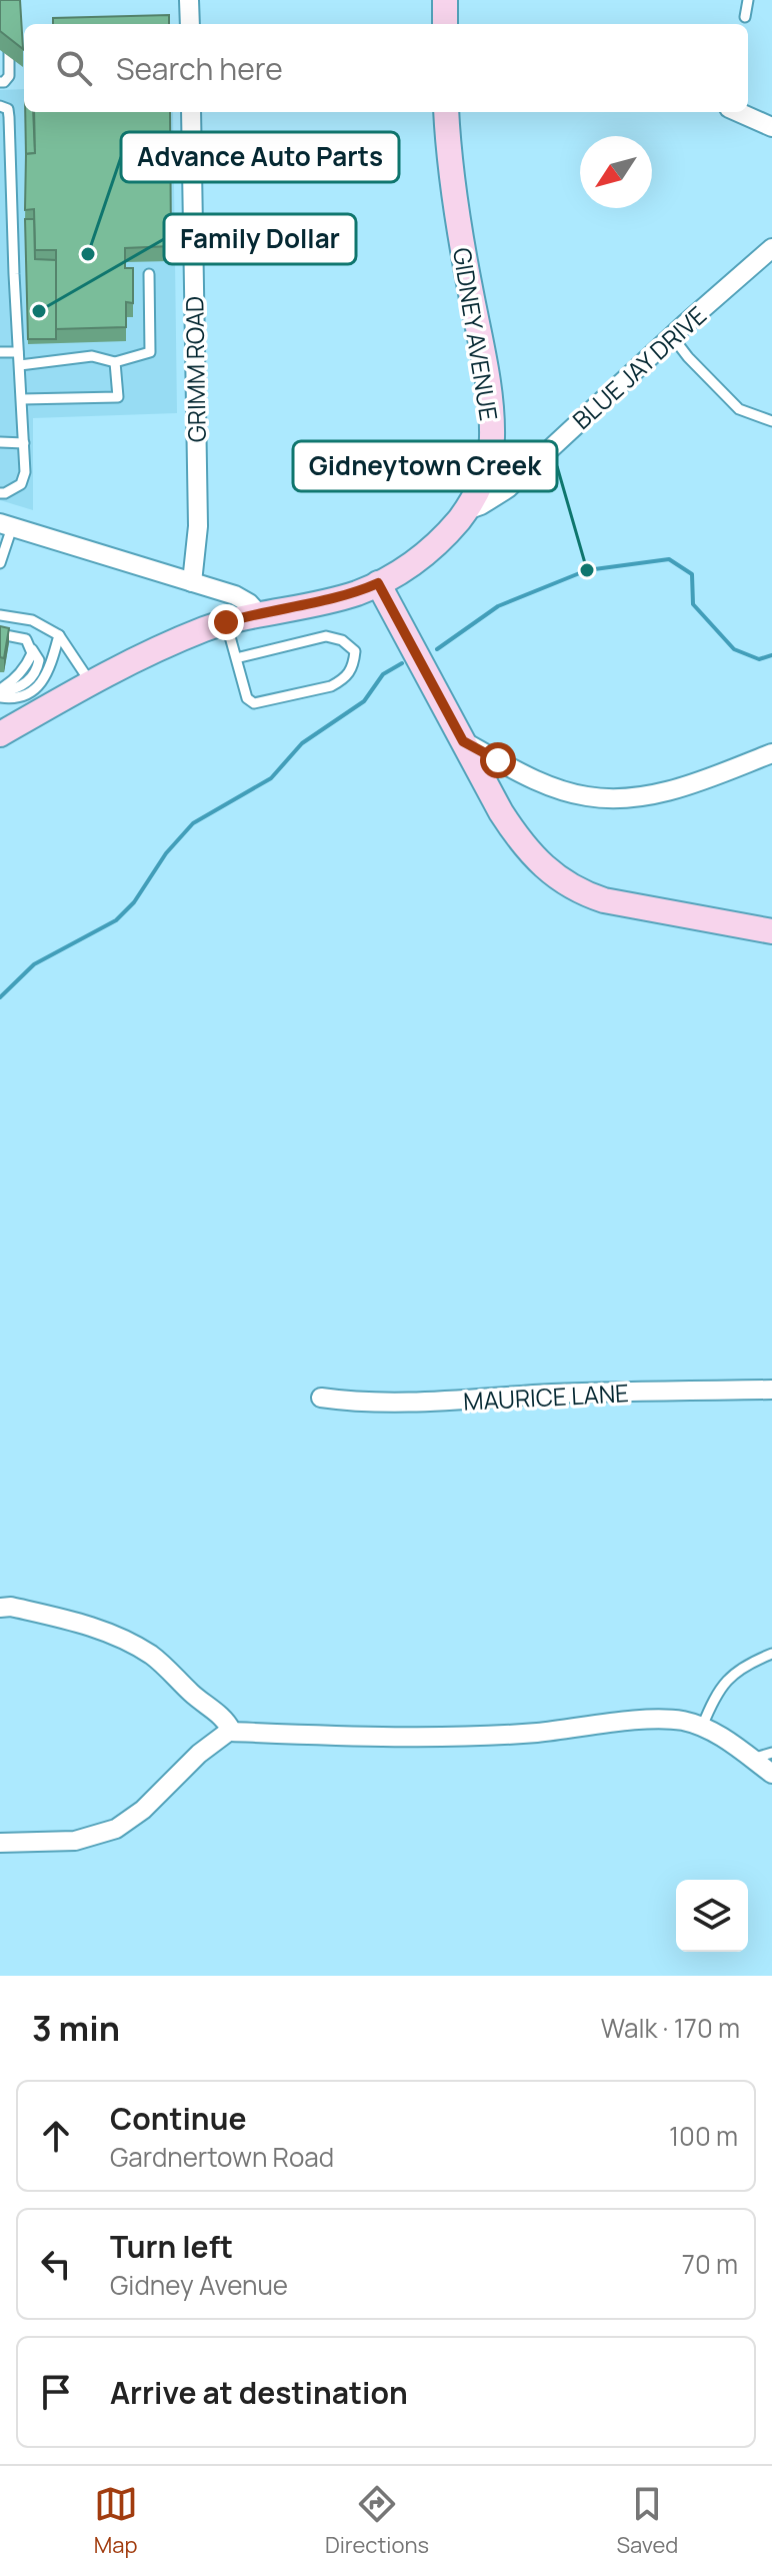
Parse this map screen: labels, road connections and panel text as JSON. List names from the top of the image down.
{
  "streets": {
    "street": [
      "GIDNEY AVENUE",
      "BLUE JAY DRIVE",
      "GRIMM ROAD",
      "MAURICE LANE"
    ]
  },
  "crossings": [
    ["GIDNEY AVENUE", "BLUE JAY DRIVE"]
  ],
  "places": ["Advance Auto Parts", "Family Dollar", "Gidneytown Creek"],
  "north": "bottom left",
  "page": {
    "search": "Search here",
    "heading": ["3 min", "Walk · 170 m"],
    "list": [
      ["Continue", "Gardnertown Road", "100 m"],
      ["Turn left", "Gidney Avenue", "70 m"],
      "Arrive at destination"
    ],
    "nav": ["Map", "Directions", "Saved"]
  }
}
